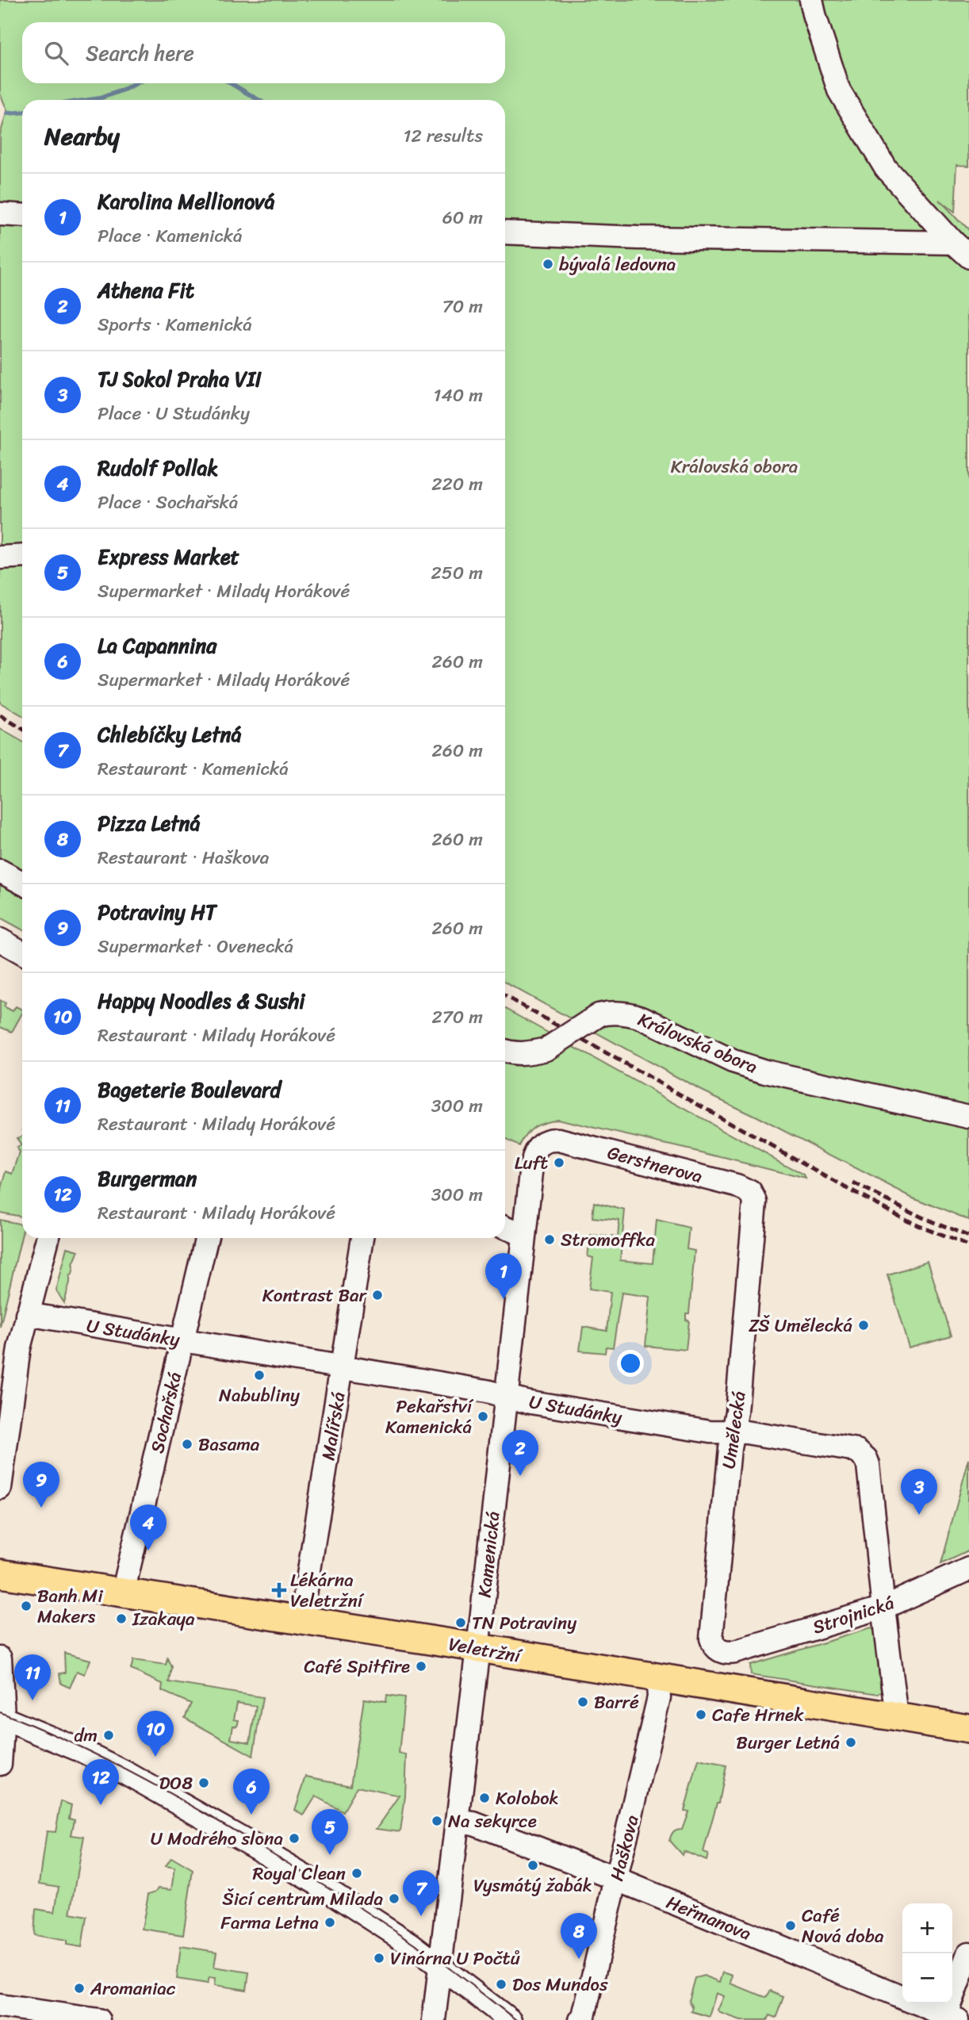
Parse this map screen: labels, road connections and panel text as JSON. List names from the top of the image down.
{
  "streets": {
    "main road": ["Veletržní"],
    "street": [
      "Královská obora",
      "Gerstnerova",
      "U Studánky",
      "Sochařská",
      "Malířská",
      "Umělecká",
      "Kamenická",
      "Strojnická",
      "Haškova",
      "Heřmanova"
    ]
  },
  "crossings": [
    ["Gerstnerova", "Umělecká"],
    ["Gerstnerova", "Kamenická"],
    ["U Studánky", "Sochařská"],
    ["U Studánky", "Malířská"],
    ["U Studánky", "Umělecká"],
    ["U Studánky", "Kamenická"],
    ["U Studánky", "Strojnická"],
    ["U Studánky", "Veletržní"],
    ["Sochařská", "Veletržní"],
    ["Malířská", "Veletržní"],
    ["Umělecká", "Strojnická"],
    ["Kamenická", "Veletržní"],
    ["Kamenická", "Heřmanova"],
    ["Veletržní", "Haškova"],
    ["Haškova", "Heřmanova"]
  ],
  "parks": ["Královská obora"],
  "places": {
    "other": [
      "bývalá ledovna",
      "Luft",
      "Stromoffka",
      "Kontrast Bar",
      "ZŠ Umělecká",
      "Nabubliny",
      "Pekařství Kamenická",
      "Basama",
      "Banh Mi Makers",
      "Izakaya",
      "TN Potraviny",
      "Café Spitfire",
      "Barré",
      "Cafe Hrnek",
      "dm",
      "Burger Letná",
      "DO8",
      "Kolobok",
      "Na sekyrce",
      "U Modrého slona",
      "Vysmátý žabák",
      "Royal Clean",
      "Šicí centrum Milada",
      "Farma Letna",
      "Café Nová doba",
      "Vinárna U Počtů",
      "Dos Mundos",
      "Aromaniac"
    ],
    "health": ["Lékárna Veletržní"]
  },
  "page": {
    "search": "Search here",
    "heading": ["Nearby", "12 results"],
    "list": [
      {
        "mark": "1",
        "name": "Karolina Mellionová",
        "note": "Place · Kamenická",
        "value": "60 m"
      },
      {
        "mark": "2",
        "name": "Athena Fit",
        "note": "Sports · Kamenická",
        "value": "70 m"
      },
      {
        "mark": "3",
        "name": "TJ Sokol Praha VII",
        "note": "Place · U Studánky",
        "value": "140 m"
      },
      {
        "mark": "4",
        "name": "Rudolf Pollak",
        "note": "Place · Sochařská",
        "value": "220 m"
      },
      {
        "mark": "5",
        "name": "Express Market",
        "note": "Supermarket · Milady Horákové",
        "value": "250 m"
      },
      {
        "mark": "6",
        "name": "La Capannina",
        "note": "Supermarket · Milady Horákové",
        "value": "260 m"
      },
      {
        "mark": "7",
        "name": "Chlebíčky Letná",
        "note": "Restaurant · Kamenická",
        "value": "260 m"
      },
      {
        "mark": "8",
        "name": "Pizza Letná",
        "note": "Restaurant · Haškova",
        "value": "260 m"
      },
      {
        "mark": "9",
        "name": "Potraviny HT",
        "note": "Supermarket · Ovenecká",
        "value": "260 m"
      },
      {
        "mark": "10",
        "name": "Happy Noodles & Sushi",
        "note": "Restaurant · Milady Horákové",
        "value": "270 m"
      },
      {
        "mark": "11",
        "name": "Bageterie Boulevard",
        "note": "Restaurant · Milady Horákové",
        "value": "300 m"
      },
      {
        "mark": "12",
        "name": "Burgerman",
        "note": "Restaurant · Milady Horákové",
        "value": "300 m"
      }
    ],
    "pins": [
      "1",
      "2",
      "9",
      "3",
      "4",
      "11",
      "10",
      "12",
      "6",
      "5",
      "7",
      "8"
    ],
    "map_buttons": ["+", "−"]
  }
}
